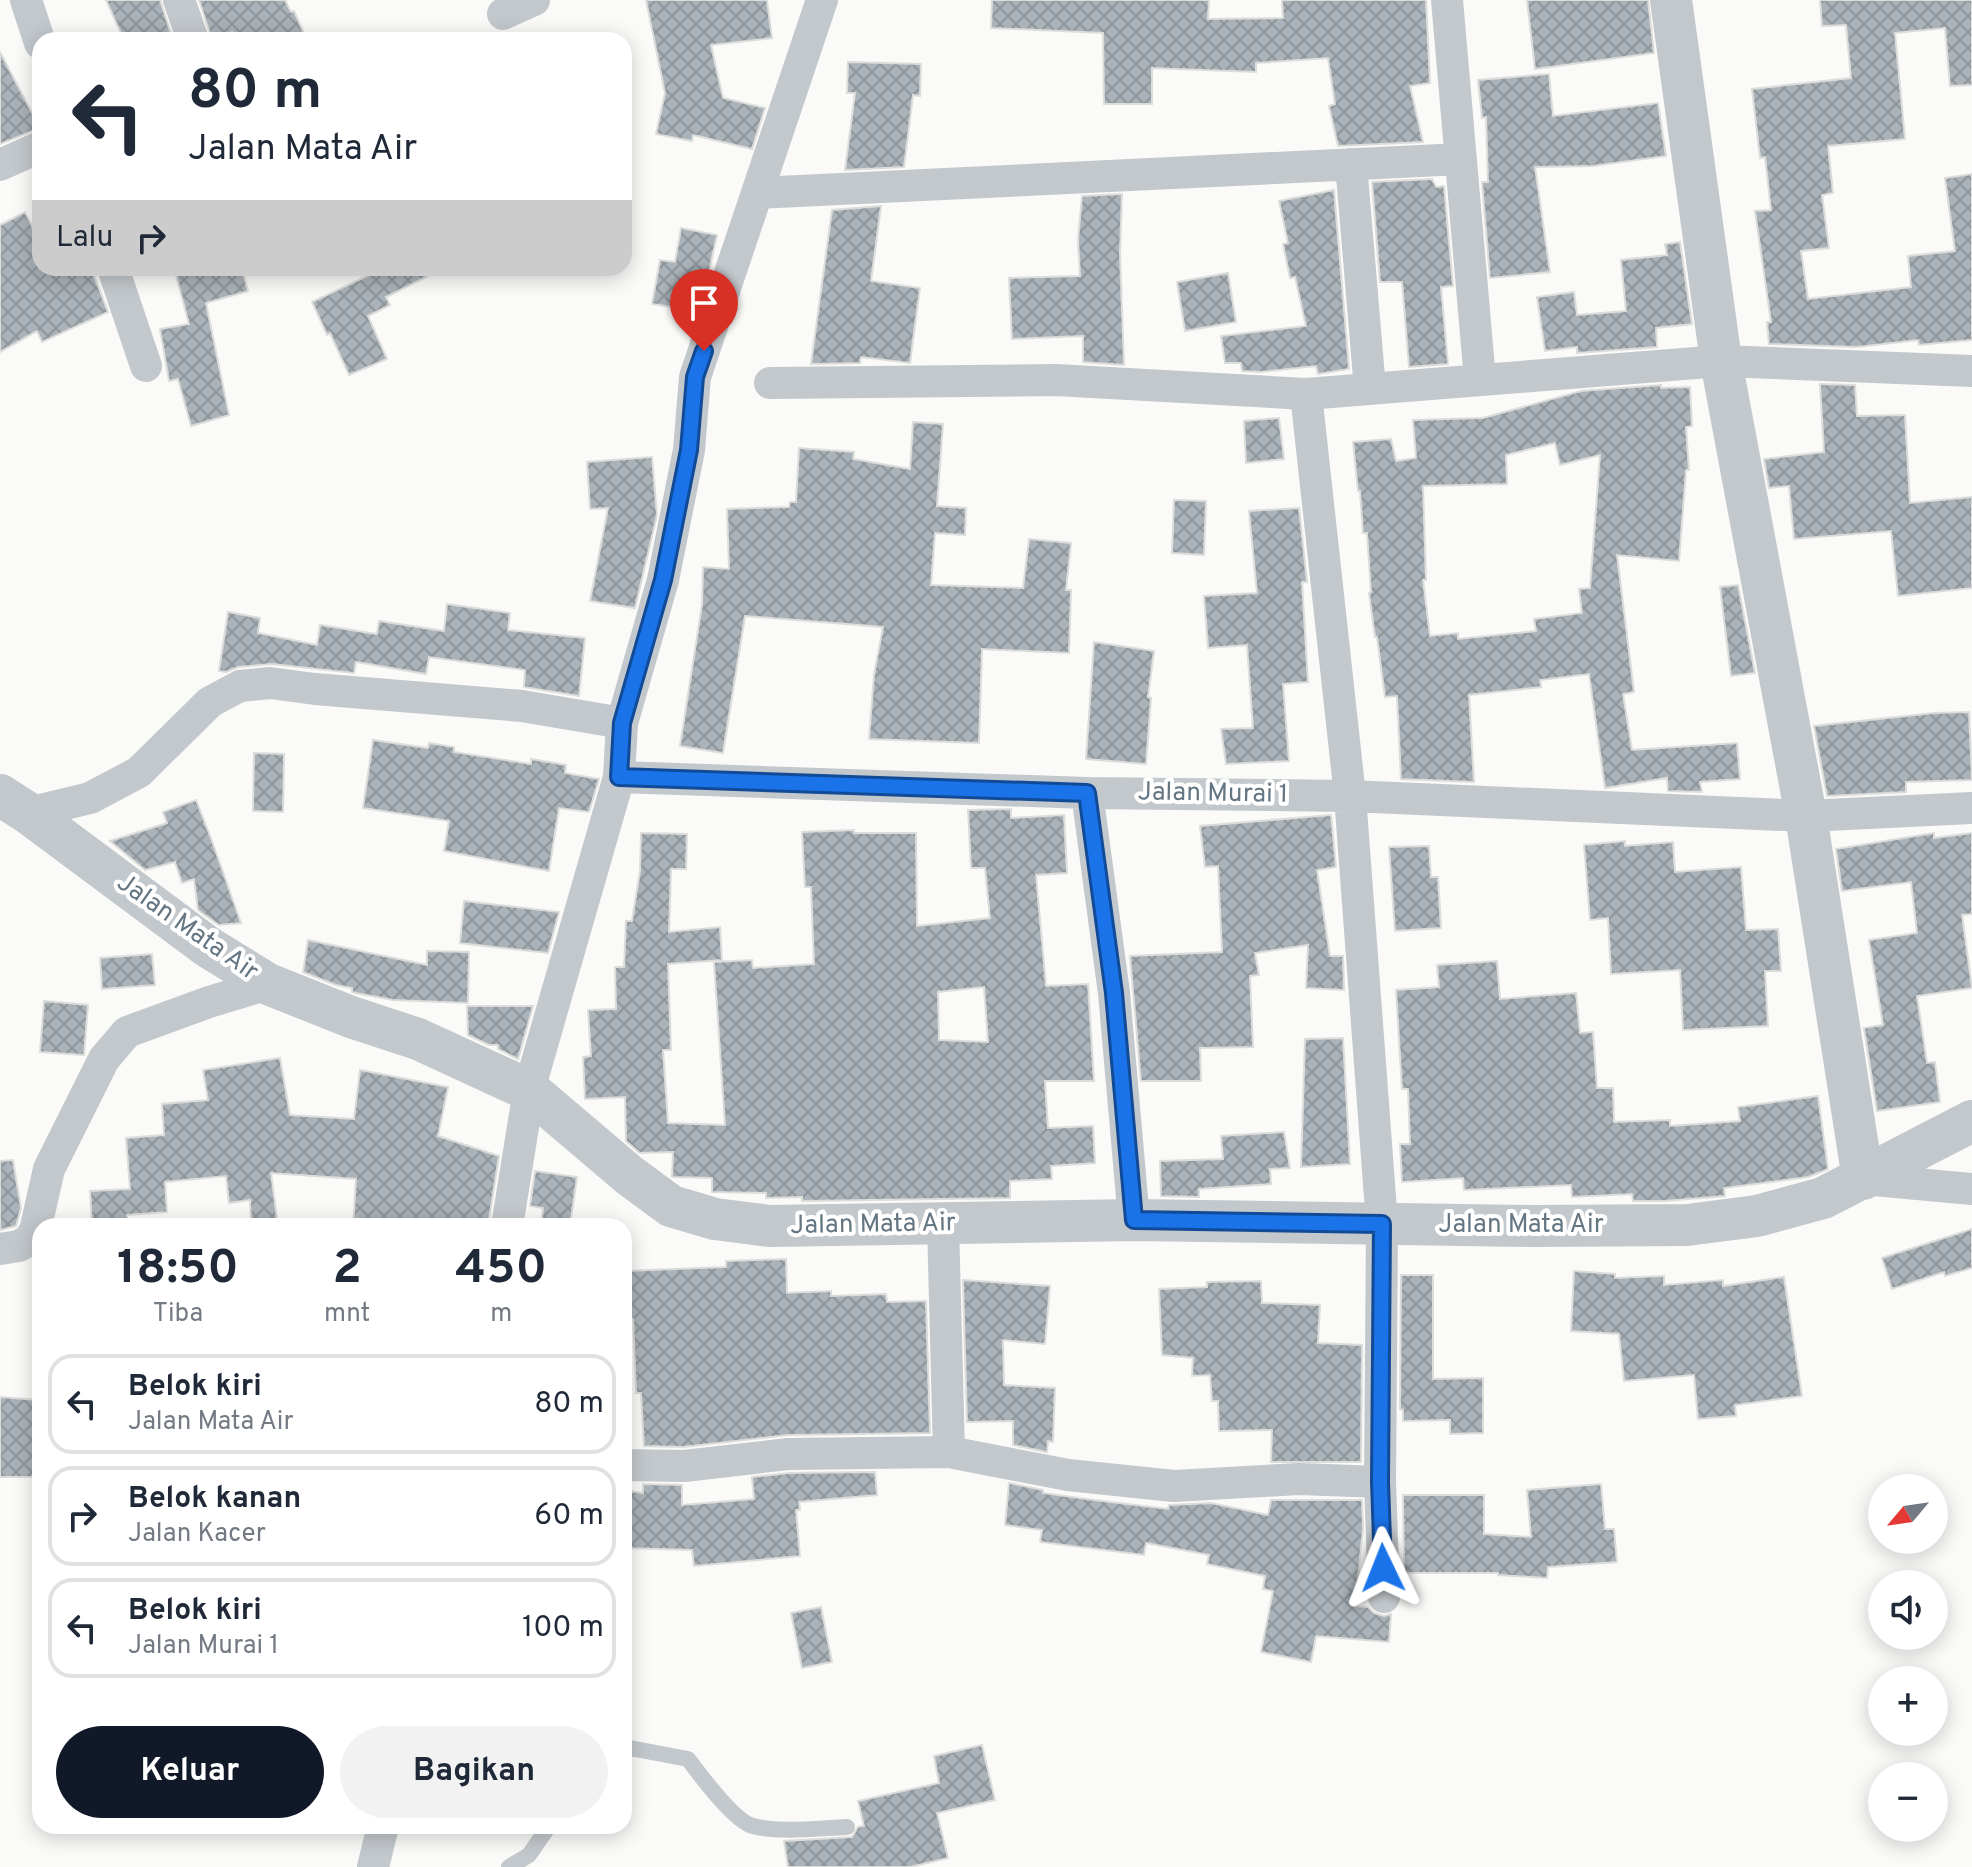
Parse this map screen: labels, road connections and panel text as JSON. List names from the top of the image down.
{
  "streets": {
    "street": ["Jalan Murai 1", "Jalan Mata Air"]
  },
  "north": "bottom left",
  "page": {
    "turn": ["80 m", "Jalan Mata Air"],
    "then": "Lalu",
    "eta": [
      "18:50",
      "Tiba",
      "2",
      "mnt",
      "450",
      "m"
    ],
    "list": [
      {
        "name": "Belok kiri",
        "note": "Jalan Mata Air",
        "value": "80 m"
      },
      {
        "name": "Belok kanan",
        "note": "Jalan Kacer",
        "value": "60 m"
      },
      {
        "name": "Belok kiri",
        "note": "Jalan Murai 1",
        "value": "100 m"
      }
    ],
    "map_buttons": ["+", "−"],
    "buttons": ["Keluar", "Bagikan"]
  }
}
